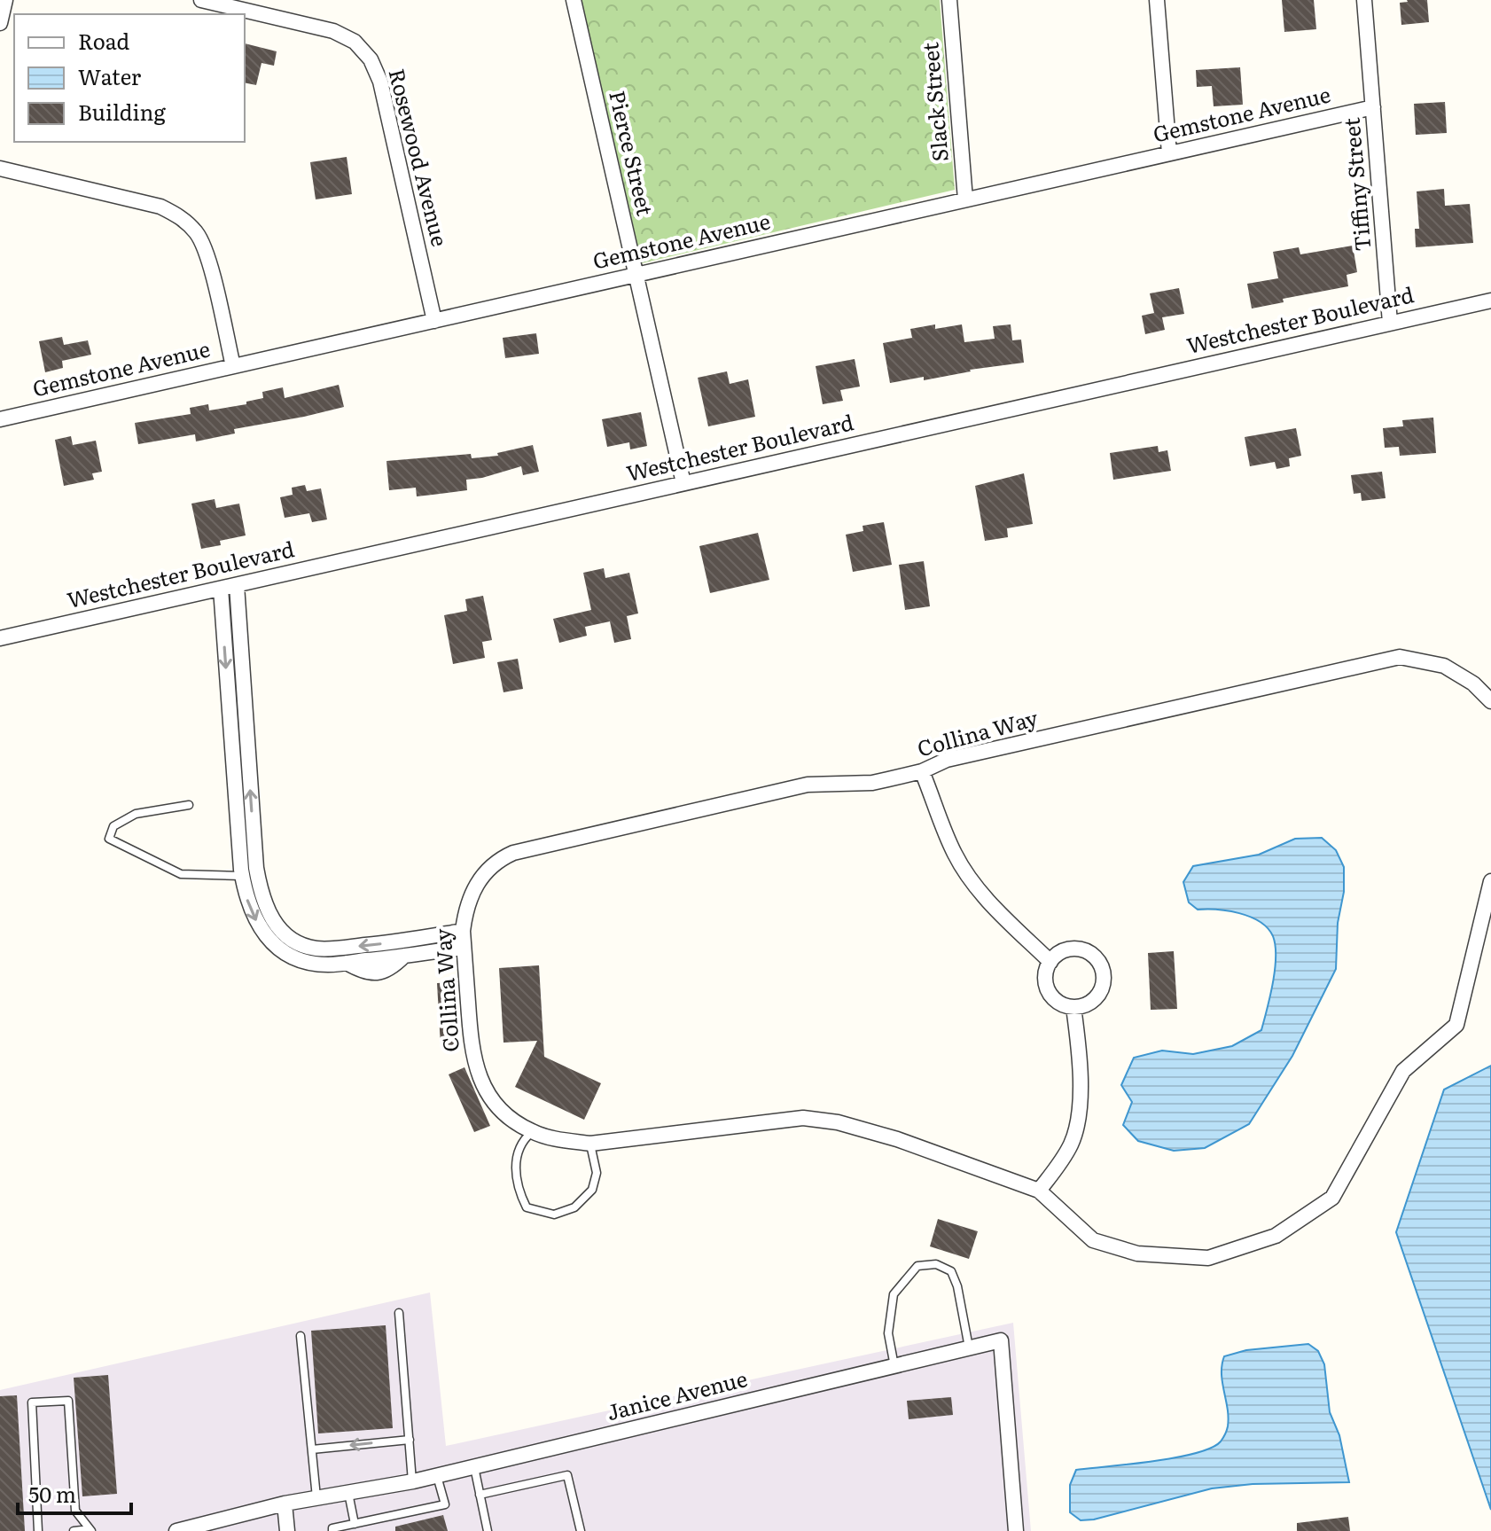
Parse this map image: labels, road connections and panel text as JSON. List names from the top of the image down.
{
  "streets": {
    "street": [
      "Slack Street",
      "Gemstone Avenue",
      "Pierce Street",
      "Rosewood Avenue",
      "Tiffiny Street",
      "Westchester Boulevard",
      "Collina Way",
      "Janice Avenue"
    ]
  },
  "crossings": [
    ["Slack Street", "Gemstone Avenue"],
    ["Gemstone Avenue", "Pierce Street"],
    ["Gemstone Avenue", "Rosewood Avenue"],
    ["Gemstone Avenue", "Tiffiny Street"],
    ["Pierce Street", "Westchester Boulevard"],
    ["Tiffiny Street", "Westchester Boulevard"]
  ],
  "legend": ["Road", "Water", "Building"],
  "scale_bar": "50 m"
}
